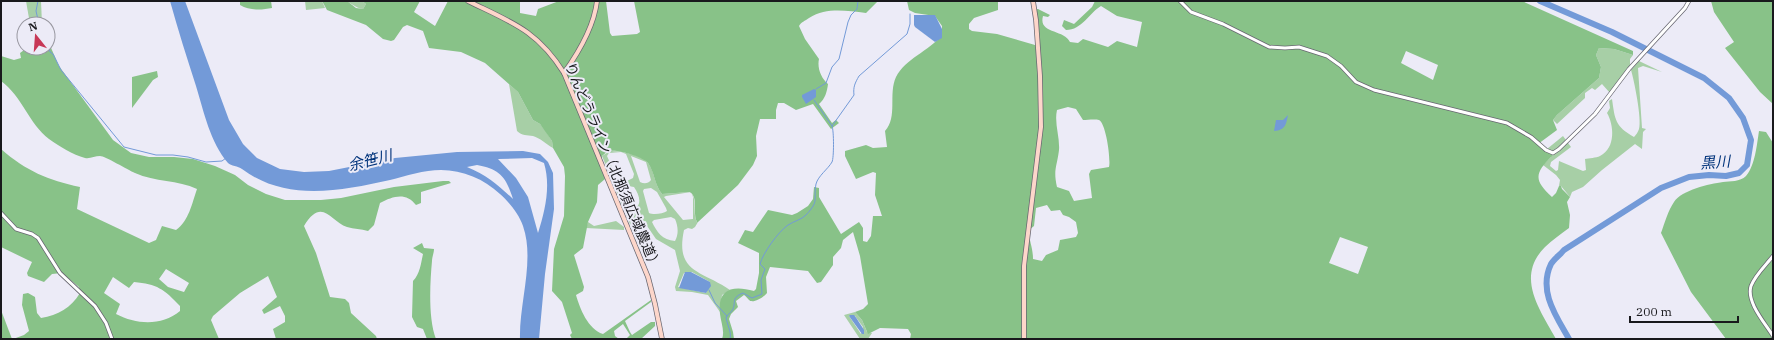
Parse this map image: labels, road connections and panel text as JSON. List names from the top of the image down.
{
  "streets": {
    "street": ["りんどうライン（北那須広域農道）"]
  },
  "water": ["余笹川", "黒川"],
  "scale_bar": "200 m",
  "north": "top"
}
